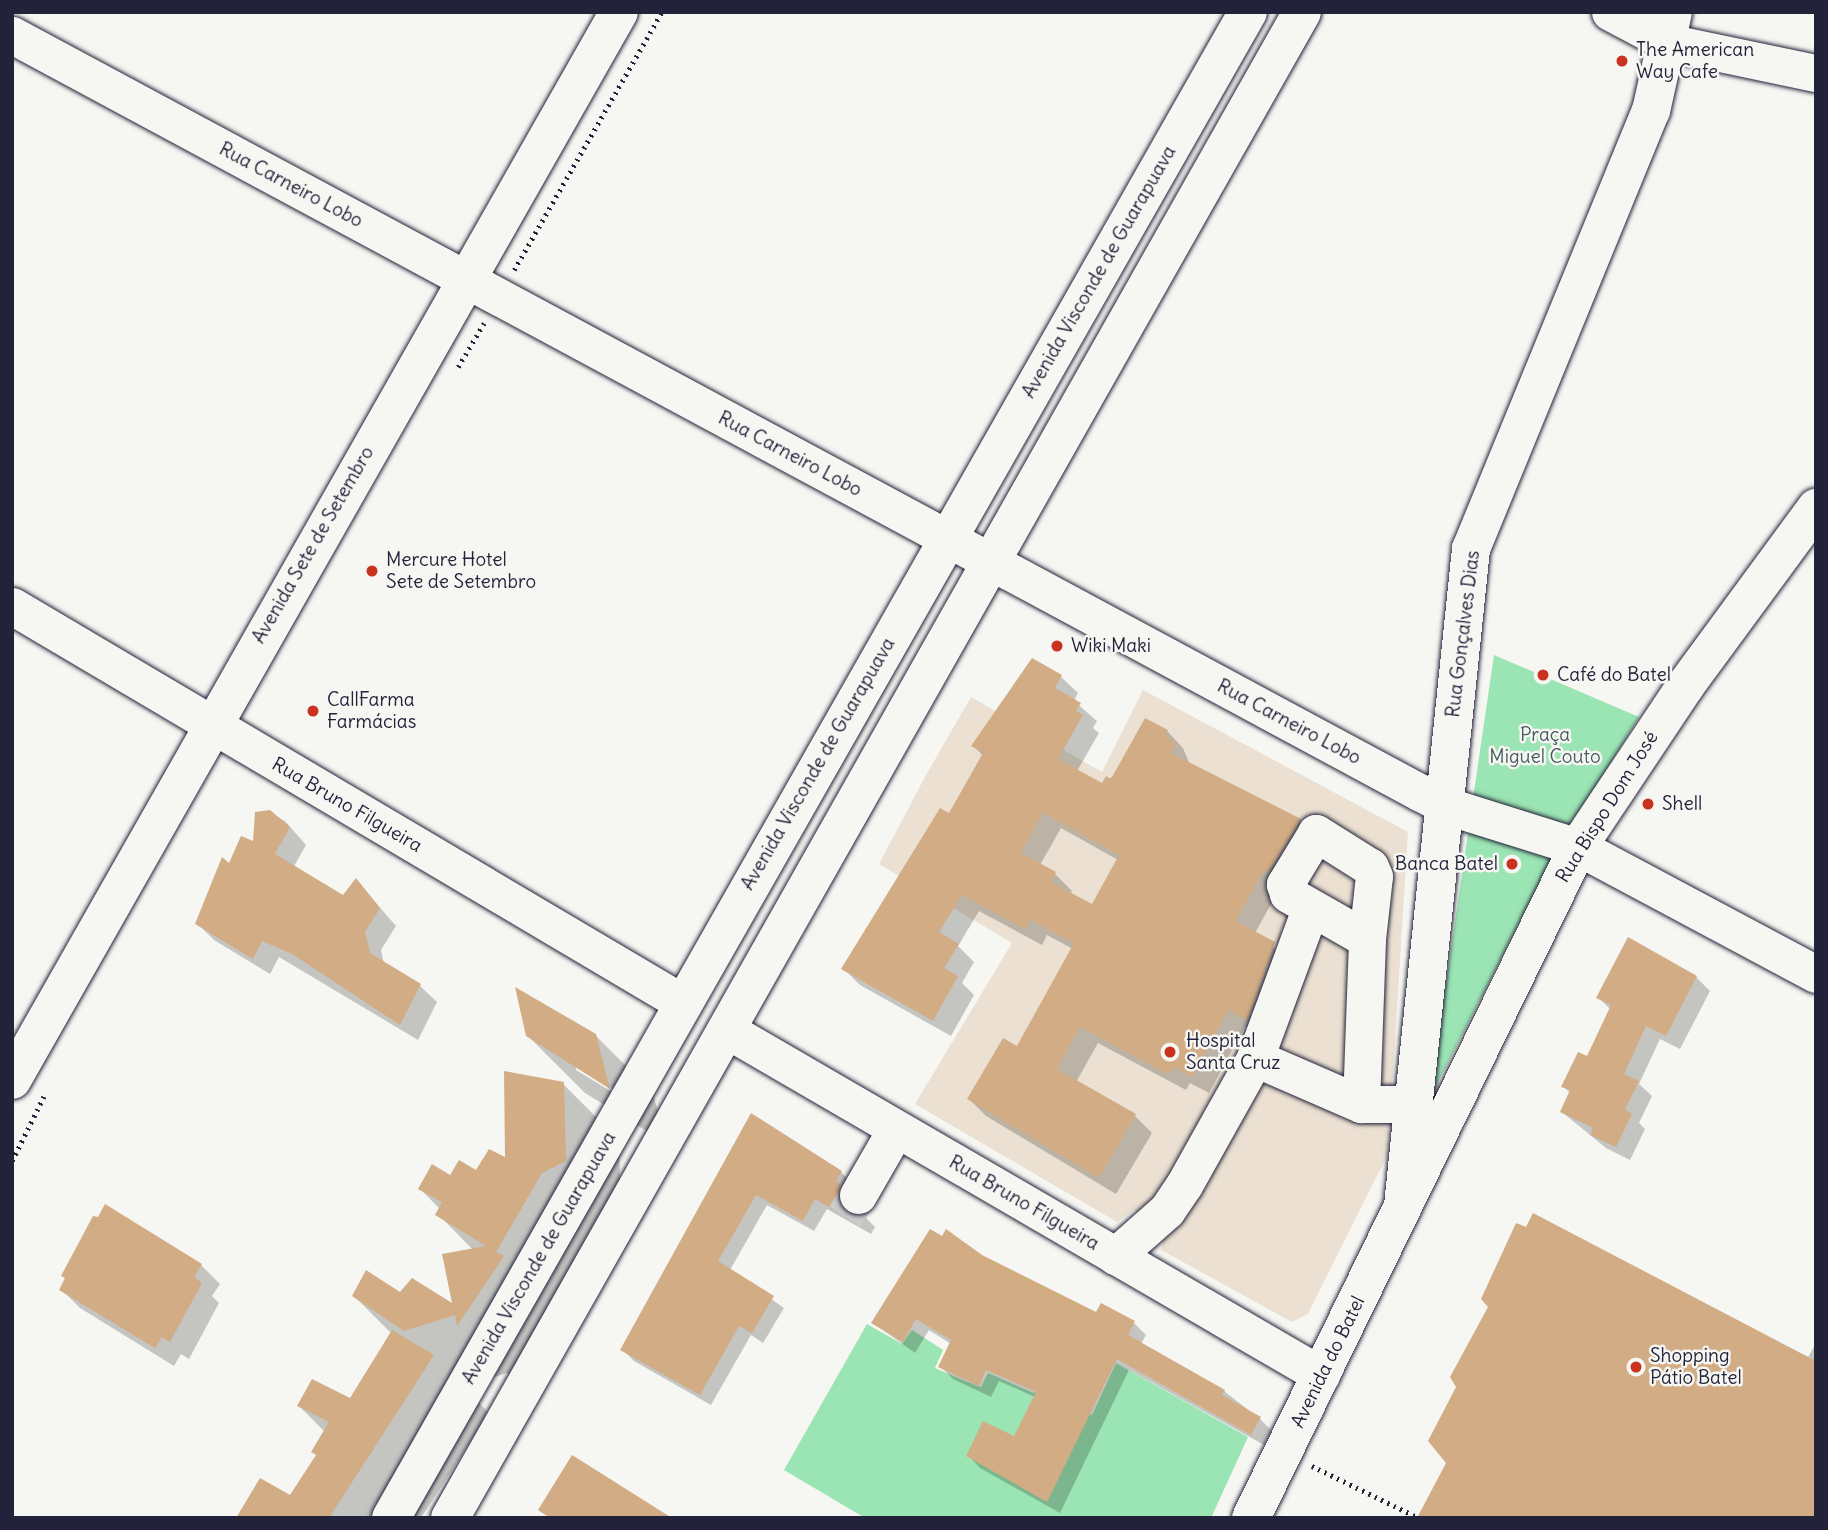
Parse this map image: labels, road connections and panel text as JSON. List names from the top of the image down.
{
  "streets": {
    "main road": [
      "Avenida Visconde de Guarapuava",
      "Avenida Sete de Setembro",
      "Rua Gonçalves Dias",
      "Rua Bispo Dom José",
      "Avenida do Batel"
    ],
    "street": ["Rua Carneiro Lobo", "Rua Bruno Filgueira"]
  },
  "crossings": [
    ["Rua Carneiro Lobo", "Avenida Visconde de Guarapuava"],
    ["Rua Carneiro Lobo", "Avenida Sete de Setembro"],
    ["Rua Carneiro Lobo", "Rua Gonçalves Dias"],
    ["Rua Carneiro Lobo", "Rua Bispo Dom José"],
    ["Avenida Visconde de Guarapuava", "Rua Bruno Filgueira"],
    ["Avenida Sete de Setembro", "Rua Bruno Filgueira"],
    ["Rua Gonçalves Dias", "Rua Bispo Dom José"],
    ["Rua Gonçalves Dias", "Avenida do Batel"],
    ["Rua Bruno Filgueira", "Avenida do Batel"],
    ["Rua Bispo Dom José", "Avenida do Batel"]
  ],
  "parks": ["Praça Miguel Couto"],
  "places": [
    "The American Way Cafe",
    "Mercure Hotel Sete de Setembro",
    "Wiki Maki",
    "Café do Batel",
    "CallFarma Farmácias",
    "Shell",
    "Banca Batel",
    "Hospital Santa Cruz",
    "Shopping Pátio Batel"
  ]
}
